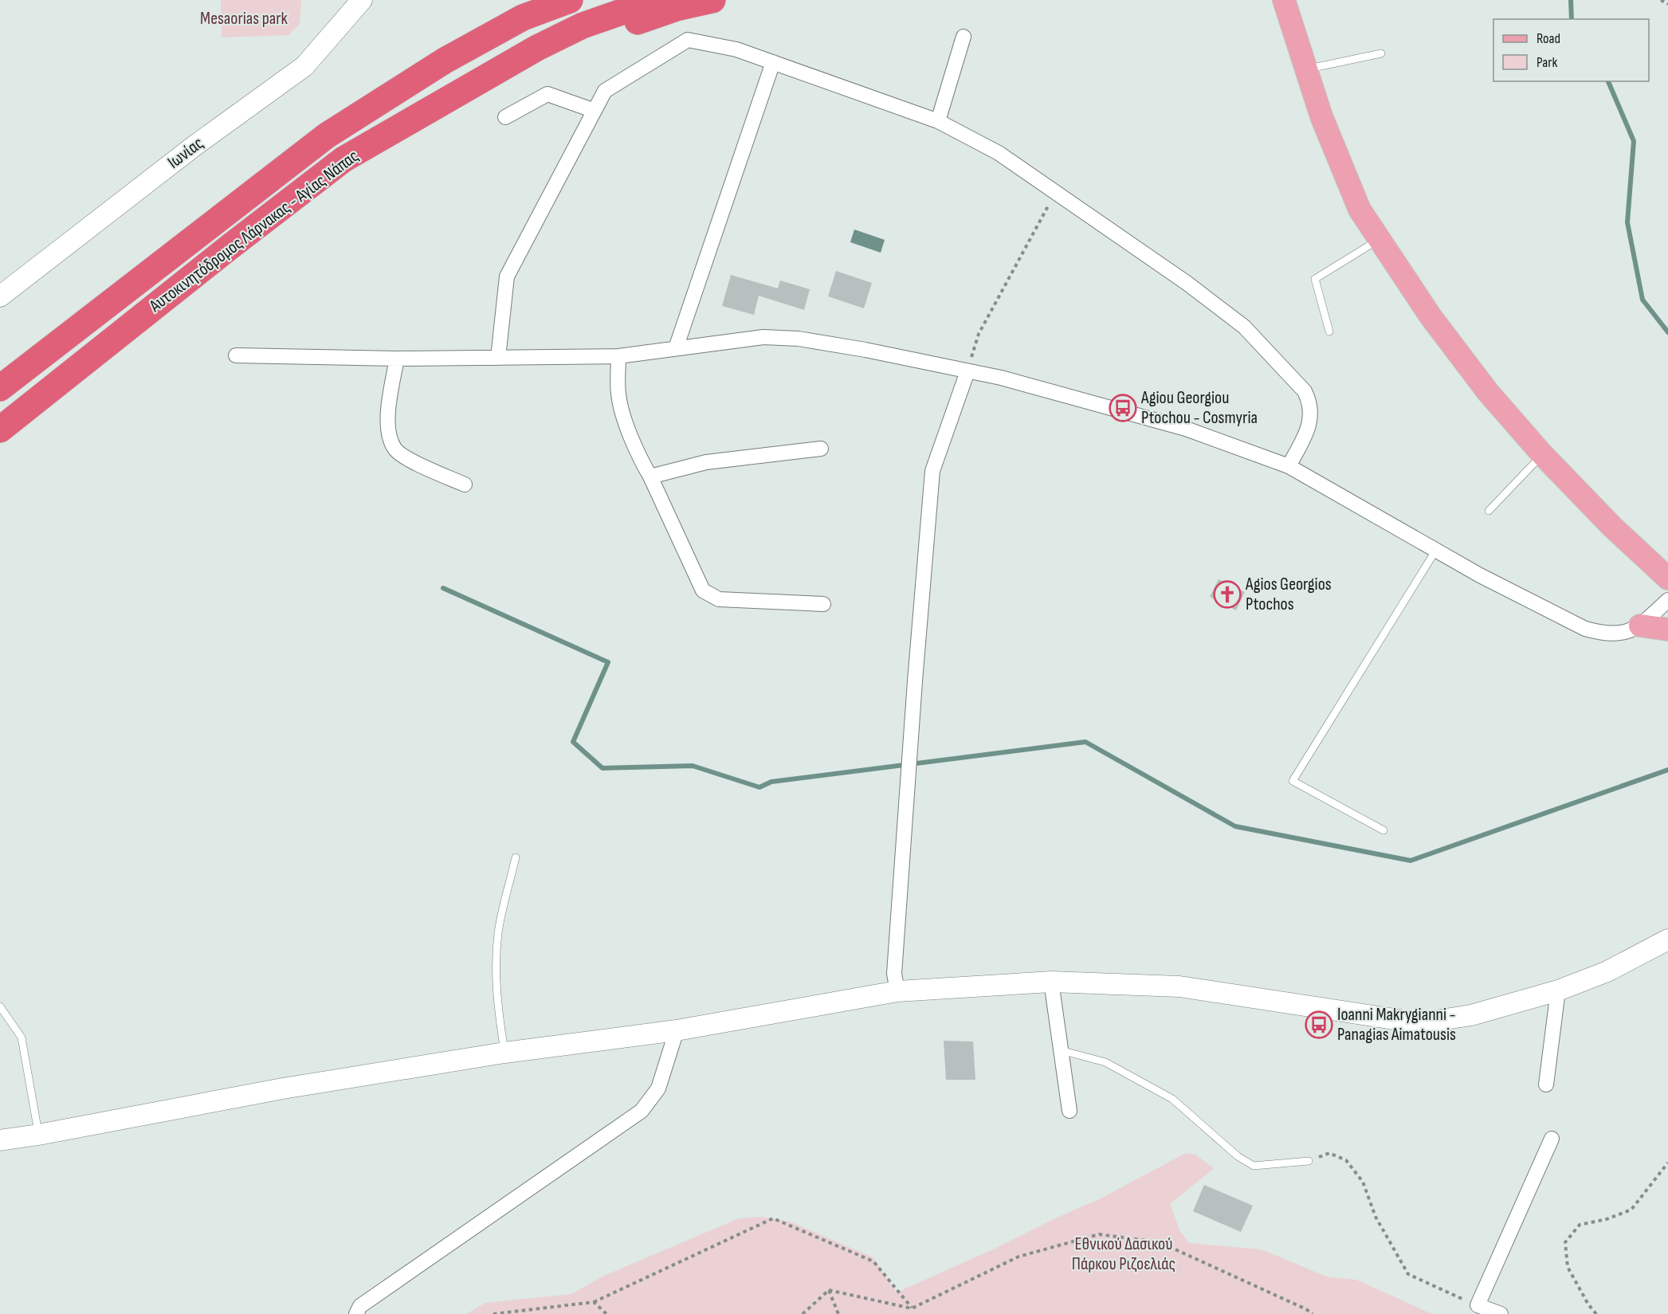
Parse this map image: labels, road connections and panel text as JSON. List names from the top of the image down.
{
  "streets": {
    "highway": ["Αυτοκινητόδρομος Λάρνακας - Αγίας Νάπας"],
    "main road": ["Ιωνίας"]
  },
  "parks": ["Mesaorias park", "Εθνικού Δασικού Πάρκου Ριζοελιάς"],
  "places": {
    "bus stop": ["Agiou Georgiou Ptochou - Cosmyria", "Ioanni Makrygianni - Panagias Aimatousis"],
    "church": ["Agios Georgios Ptochos"]
  },
  "legend": ["Road", "Park"]
}
